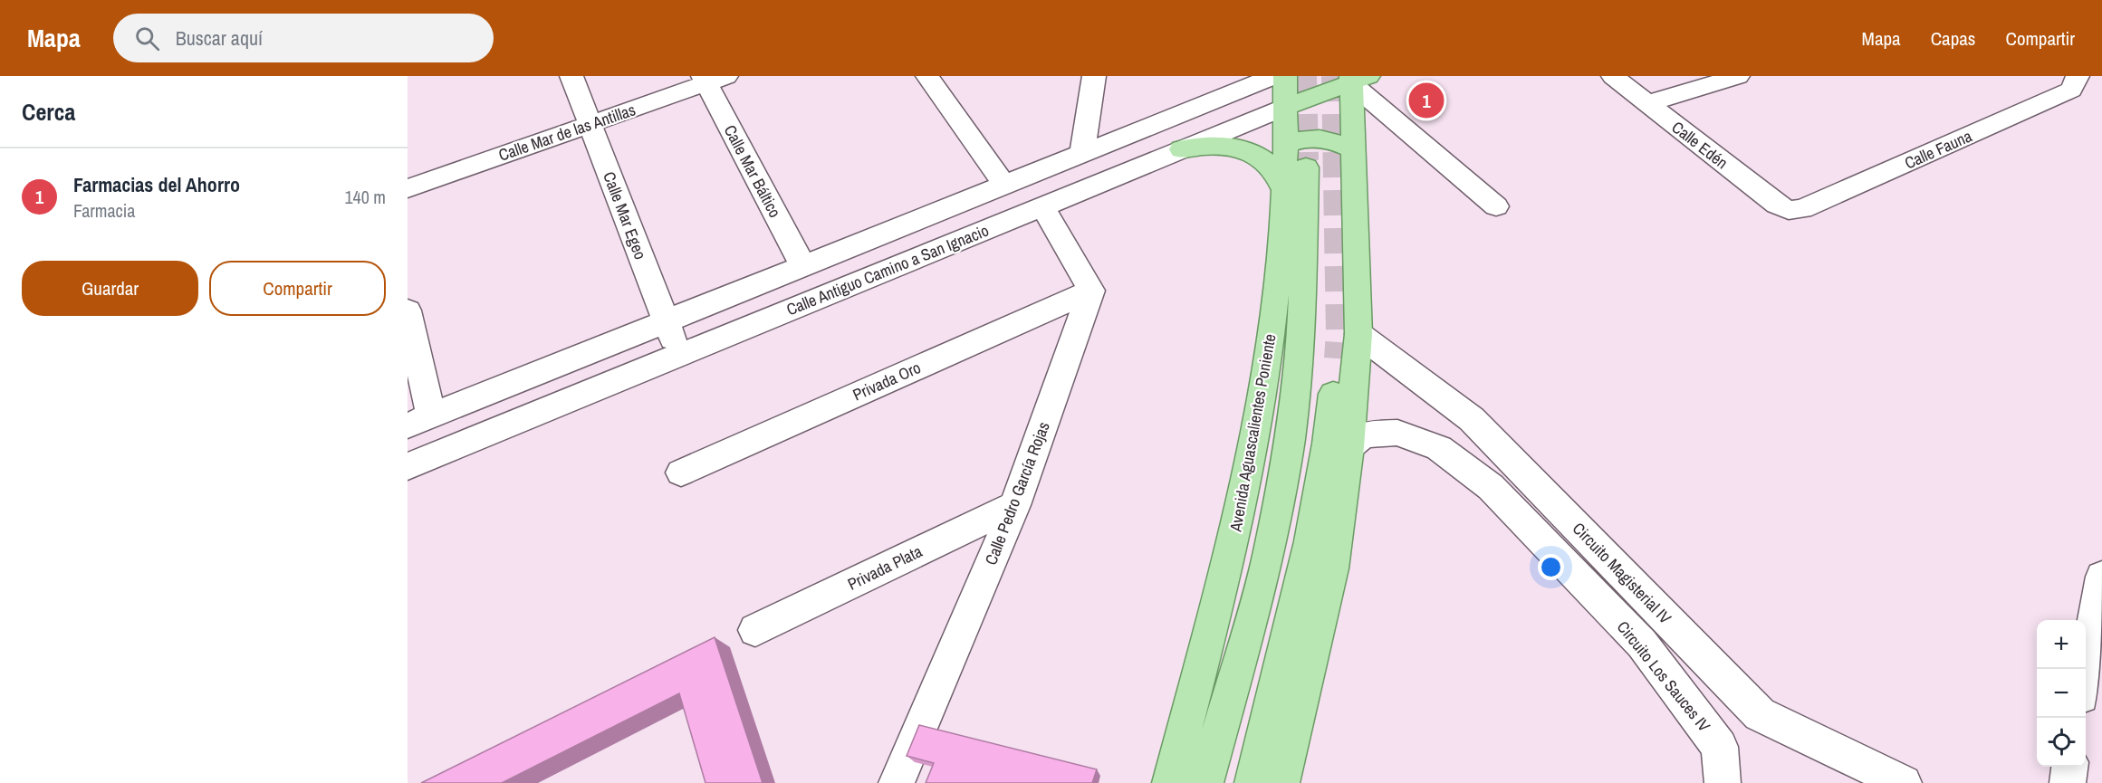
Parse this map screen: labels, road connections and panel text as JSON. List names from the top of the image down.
{
  "streets": {
    "main road": ["Calle Antiguo Camino a San Ignacio", "Avenida Aguascalientes Poniente"],
    "street": [
      "Calle Mar de las Antillas",
      "Calle Edén",
      "Calle Fauna",
      "Calle Mar Báltico",
      "Calle Mar Egeo",
      "Privada Oro",
      "Calle Pedro García Rojas",
      "Privada Plata",
      "Circuito Magisterial IV",
      "Circuito Los Sauces IV"
    ]
  },
  "crossings": [
    ["Calle Mar de las Antillas", "Calle Mar Báltico"],
    ["Calle Mar de las Antillas", "Calle Mar Egeo"],
    ["Calle Edén", "Calle Fauna"],
    ["Calle Mar Egeo", "Calle Antiguo Camino a San Ignacio"],
    ["Calle Antiguo Camino a San Ignacio", "Avenida Aguascalientes Poniente"],
    ["Privada Oro", "Calle Pedro García Rojas"],
    ["Calle Pedro García Rojas", "Privada Plata"]
  ],
  "page": {
    "header": "Mapa",
    "search": "Buscar aquí",
    "nav": ["Mapa", "Capas", "Compartir"],
    "heading": "Cerca",
    "pins": "1",
    "list": [
      {
        "mark": "1",
        "name": "Farmacias del Ahorro",
        "note": "Farmacia",
        "value": "140 m"
      }
    ],
    "buttons": ["Guardar", "Compartir"],
    "map_buttons": ["+", "−"]
  }
}
